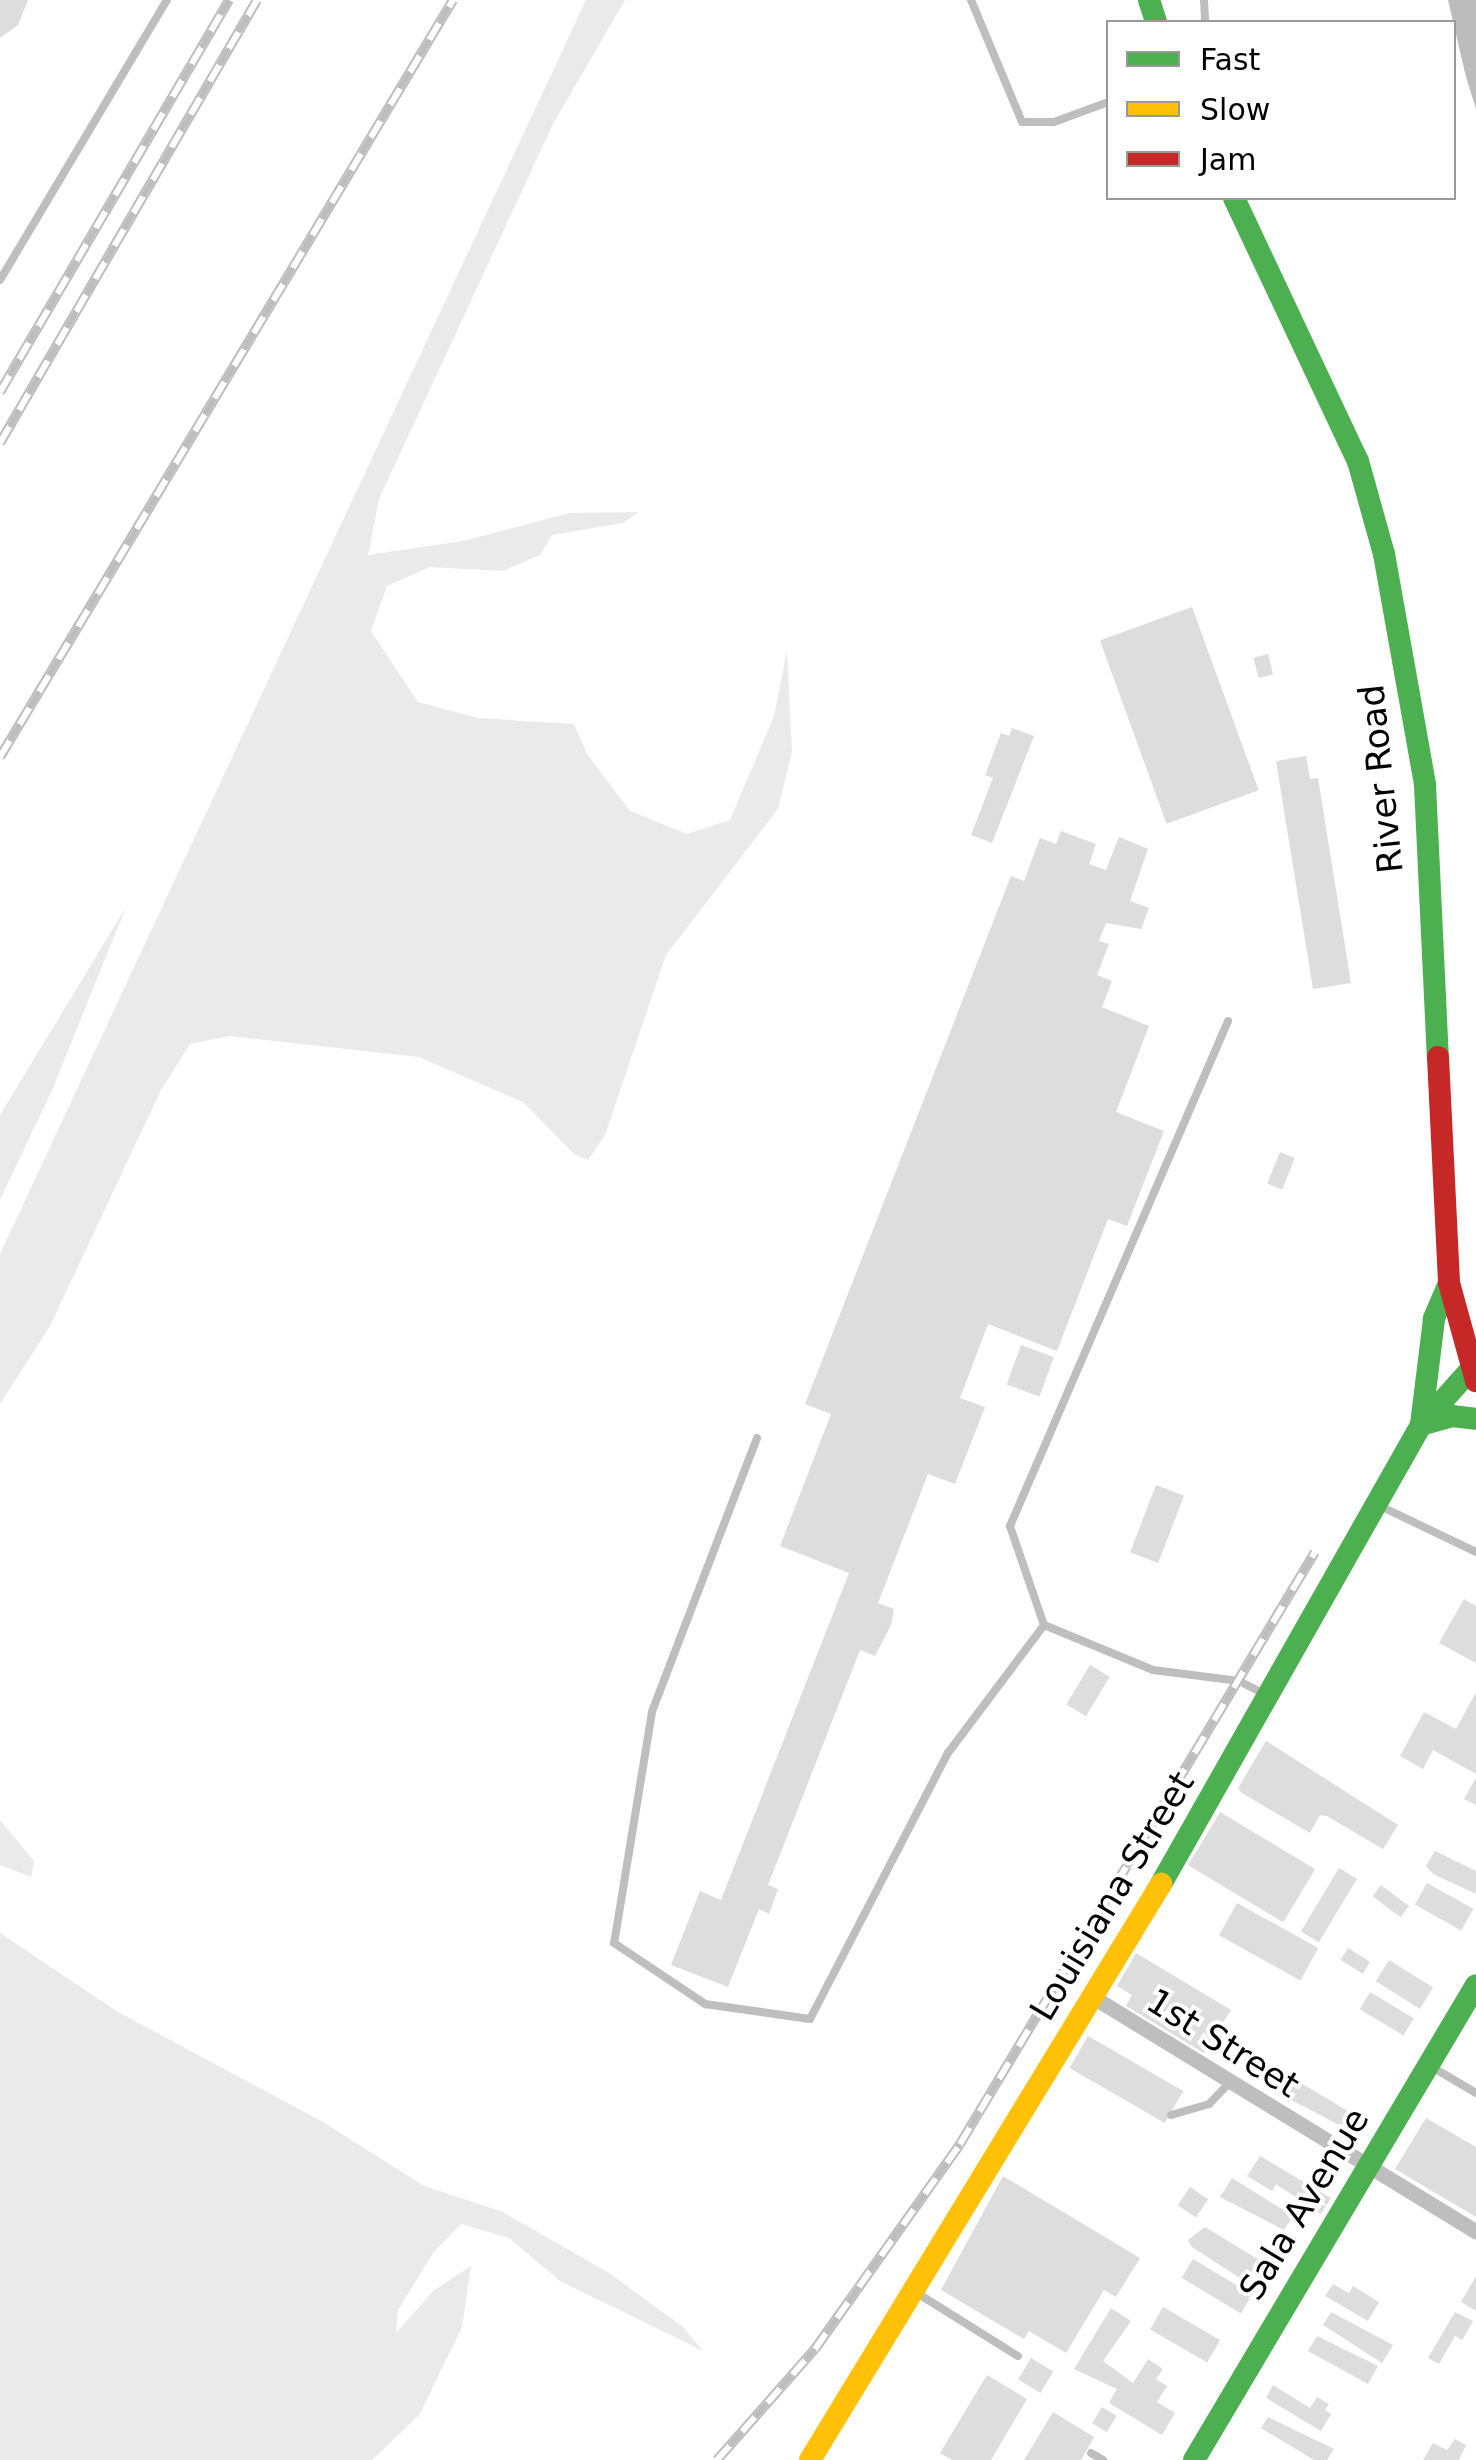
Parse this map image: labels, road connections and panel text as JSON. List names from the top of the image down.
{
  "streets": {
    "main road": ["River Road", "Louisiana Street", "Sala Avenue"],
    "street": ["1st Street"]
  },
  "crossings": [
    ["River Road", "Louisiana Street"],
    ["Louisiana Street", "1st Street"],
    ["1st Street", "Sala Avenue"]
  ],
  "legend": ["Fast", "Slow", "Jam"]
}
